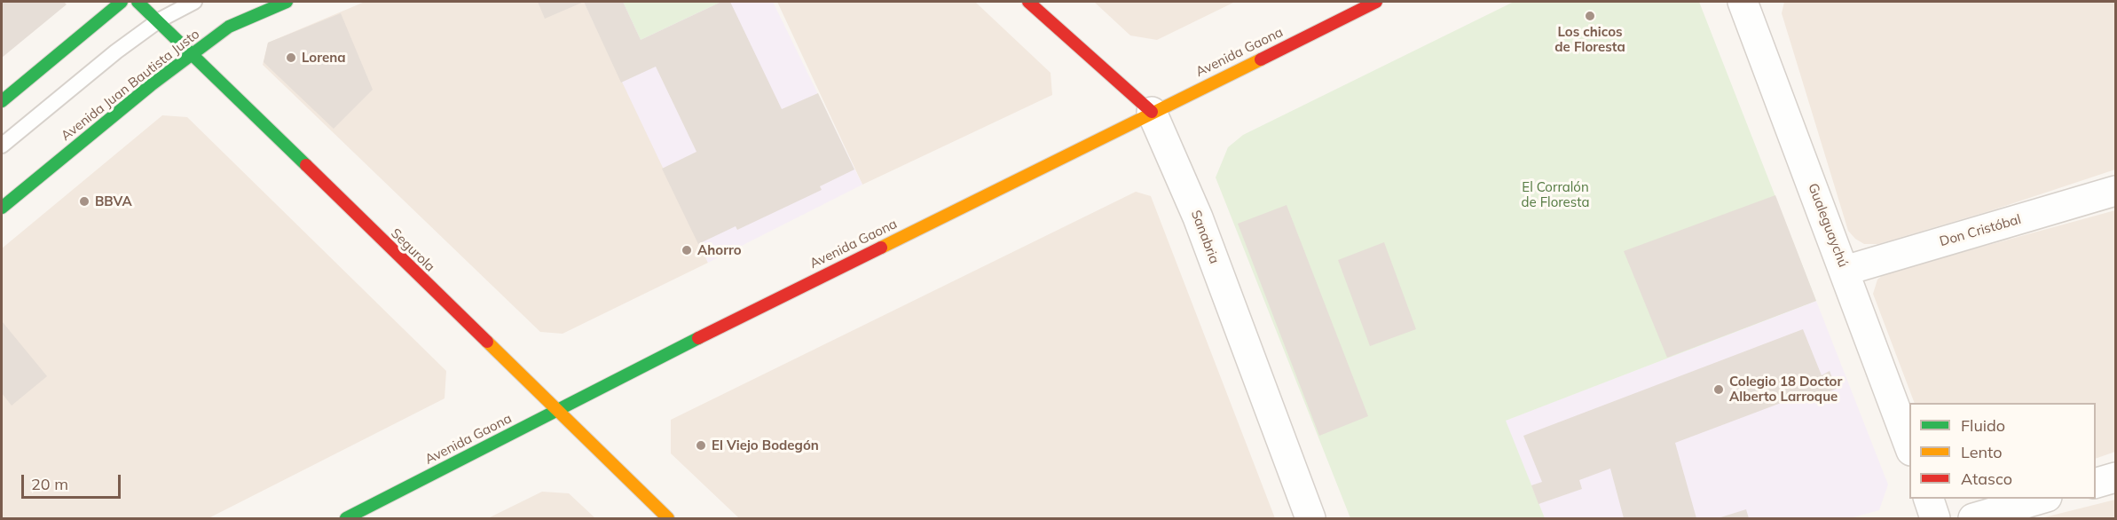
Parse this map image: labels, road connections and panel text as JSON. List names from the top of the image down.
{
  "streets": {
    "main road": [
      "Avenida Gaona",
      "Avenida Juan Bautista Justo",
      "Sanabria",
      "Segurola"
    ],
    "street": ["Gualeguaychú", "Don Cristóbal"]
  },
  "crossings": [
    ["Avenida Gaona", "Sanabria"],
    ["Avenida Gaona", "Segurola"],
    ["Avenida Juan Bautista Justo", "Segurola"],
    ["Gualeguaychú", "Don Cristóbal"]
  ],
  "parks": ["El Corralón de Floresta"],
  "places": [
    "Los chicos de Floresta",
    "Lorena",
    "BBVA",
    "Ahorro",
    "Colegio 18 Doctor Alberto Larroque",
    "El Viejo Bodegón"
  ],
  "legend": ["Fluido", "Lento", "Atasco"],
  "scale_bar": "20 m"
}
